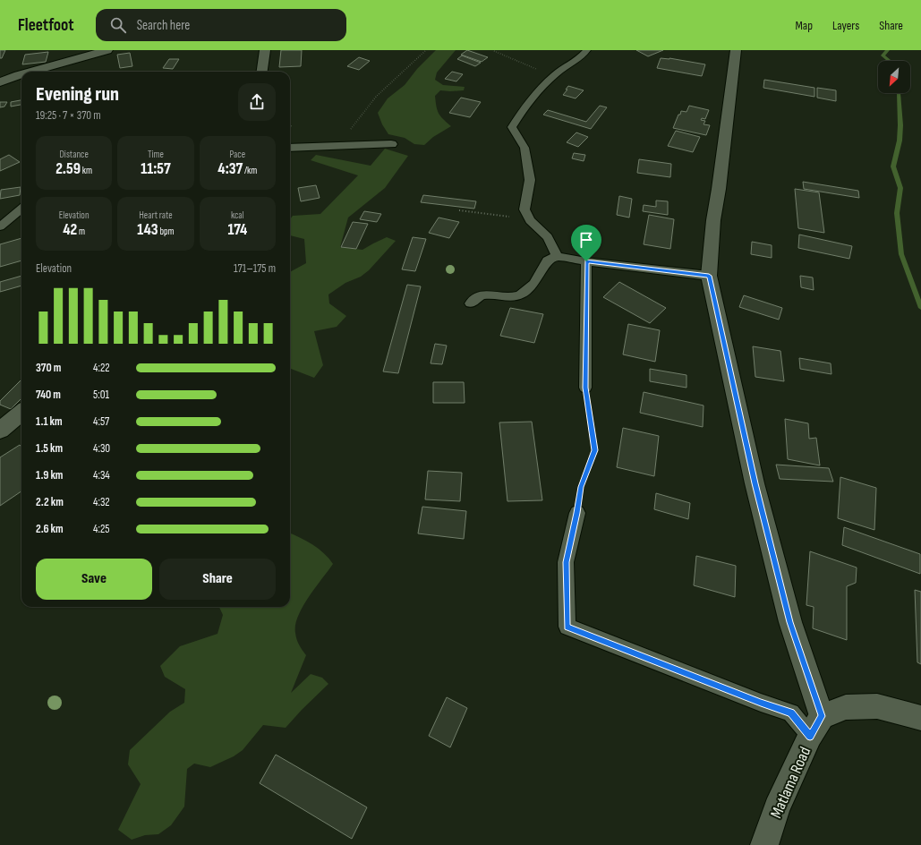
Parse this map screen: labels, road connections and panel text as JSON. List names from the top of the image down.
{
  "streets": {
    "street": ["Matlama Road"]
  },
  "north": "bottom left",
  "page": {
    "header": "Fleetfoot",
    "search": "Search here",
    "nav": ["Map", "Layers", "Share"],
    "heading": ["Evening run", "19:25 · 7 × 370 m"],
    "stats": [
      ["Distance", "2.59 km"],
      ["Time", "11:57"],
      ["Pace", "4:37 /km"],
      ["Elevation", "42 m"],
      ["Heart rate", "143 bpm"],
      ["kcal", "174"]
    ],
    "chart": ["Elevation", "171–175 m"],
    "list": [
      {
        "name": "370 m",
        "note": "4:22"
      },
      {
        "name": "740 m",
        "note": "5:01"
      },
      {
        "name": "1.1 km",
        "note": "4:57"
      },
      {
        "name": "1.5 km",
        "note": "4:30"
      },
      {
        "name": "1.9 km",
        "note": "4:34"
      },
      {
        "name": "2.2 km",
        "note": "4:32"
      },
      {
        "name": "2.6 km",
        "note": "4:25"
      }
    ],
    "buttons": ["Save", "Share"]
  }
}
